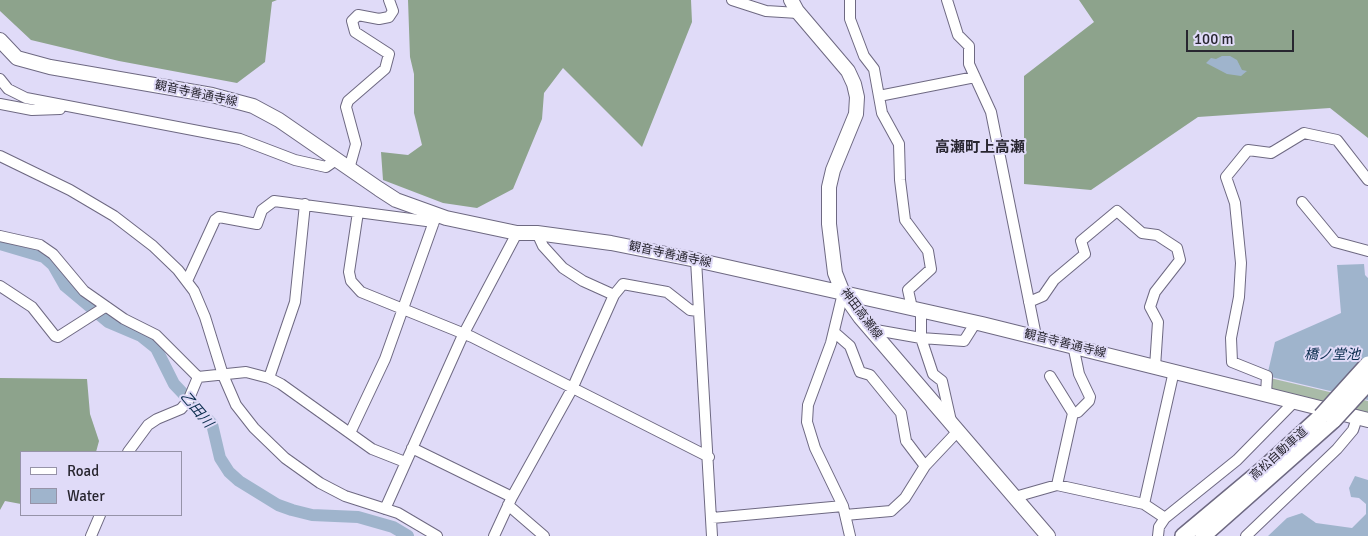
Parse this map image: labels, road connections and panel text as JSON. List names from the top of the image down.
{
  "streets": {
    "highway": ["高松自動車道"],
    "main road": ["観音寺善通寺線", "神田高瀬線"]
  },
  "crossings": [
    ["観音寺善通寺線", "神田高瀬線"]
  ],
  "districts": ["高瀬町上高瀬"],
  "water": ["橋ノ堂池", "乙田川"],
  "legend": ["Road", "Water"],
  "scale_bar": "100 m"
}
